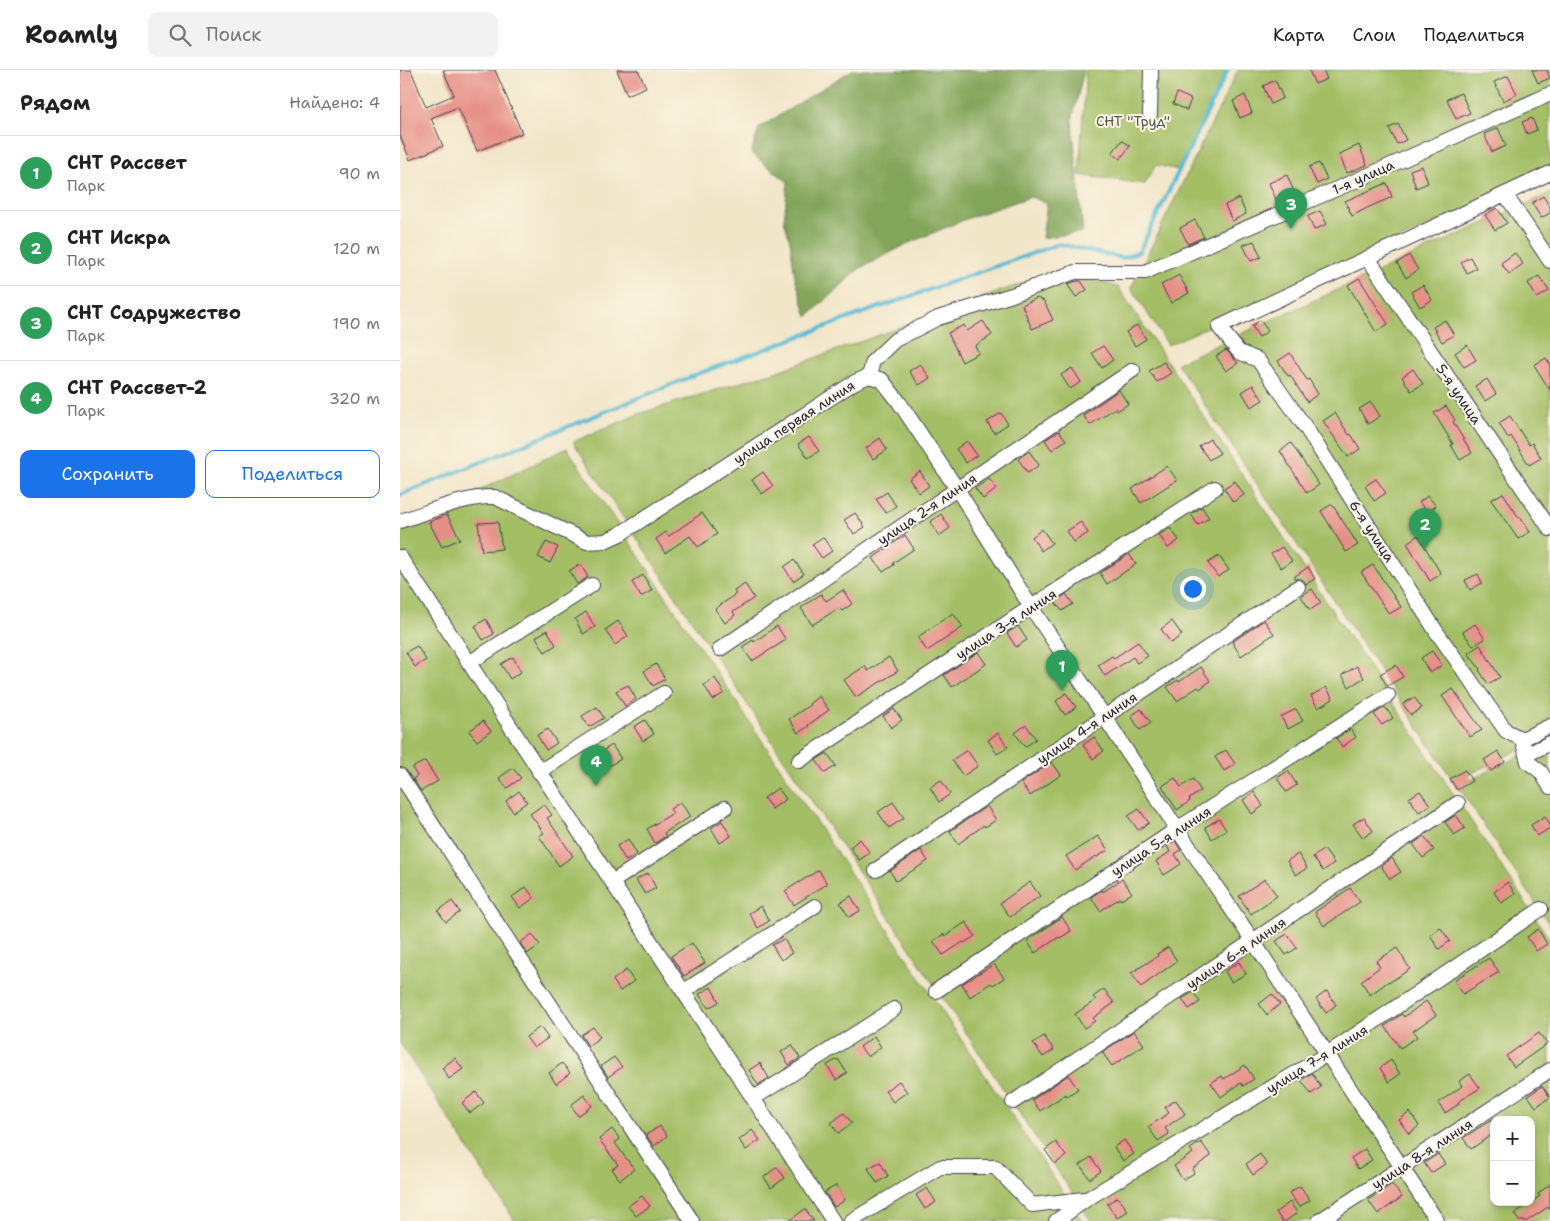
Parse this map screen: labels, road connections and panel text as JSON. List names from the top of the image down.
{
  "streets": {
    "street": [
      "1-я улица",
      "5-я улица",
      "улица первая линия",
      "улица 2-я линия",
      "6-я улица",
      "улица 3-я линия",
      "улица 4-я линия",
      "улица 5-я линия",
      "улица 6-я линия",
      "улица 7-я линия",
      "улица 8-я линия"
    ]
  },
  "crossings": [
    ["1-я улица", "улица первая линия"],
    ["5-я улица", "6-я улица"]
  ],
  "parks": ["СНТ \"Труд\""],
  "page": {
    "header": "Roamly",
    "search": "Поиск",
    "nav": ["Карта", "Слои", "Поделиться"],
    "heading": ["Рядом", "Найдено: 4"],
    "list": [
      {
        "mark": "1",
        "name": "СНТ Рассвет",
        "note": "Парк",
        "value": "90 m"
      },
      {
        "mark": "2",
        "name": "СНТ Искра",
        "note": "Парк",
        "value": "120 m"
      },
      {
        "mark": "3",
        "name": "СНТ Содружество",
        "note": "Парк",
        "value": "190 m"
      },
      {
        "mark": "4",
        "name": "СНТ Рассвет-2",
        "note": "Парк",
        "value": "320 m"
      }
    ],
    "pins": [
      "3",
      "2",
      "1",
      "4"
    ],
    "buttons": ["Сохранить", "Поделиться"],
    "map_buttons": ["+", "−"]
  }
}
